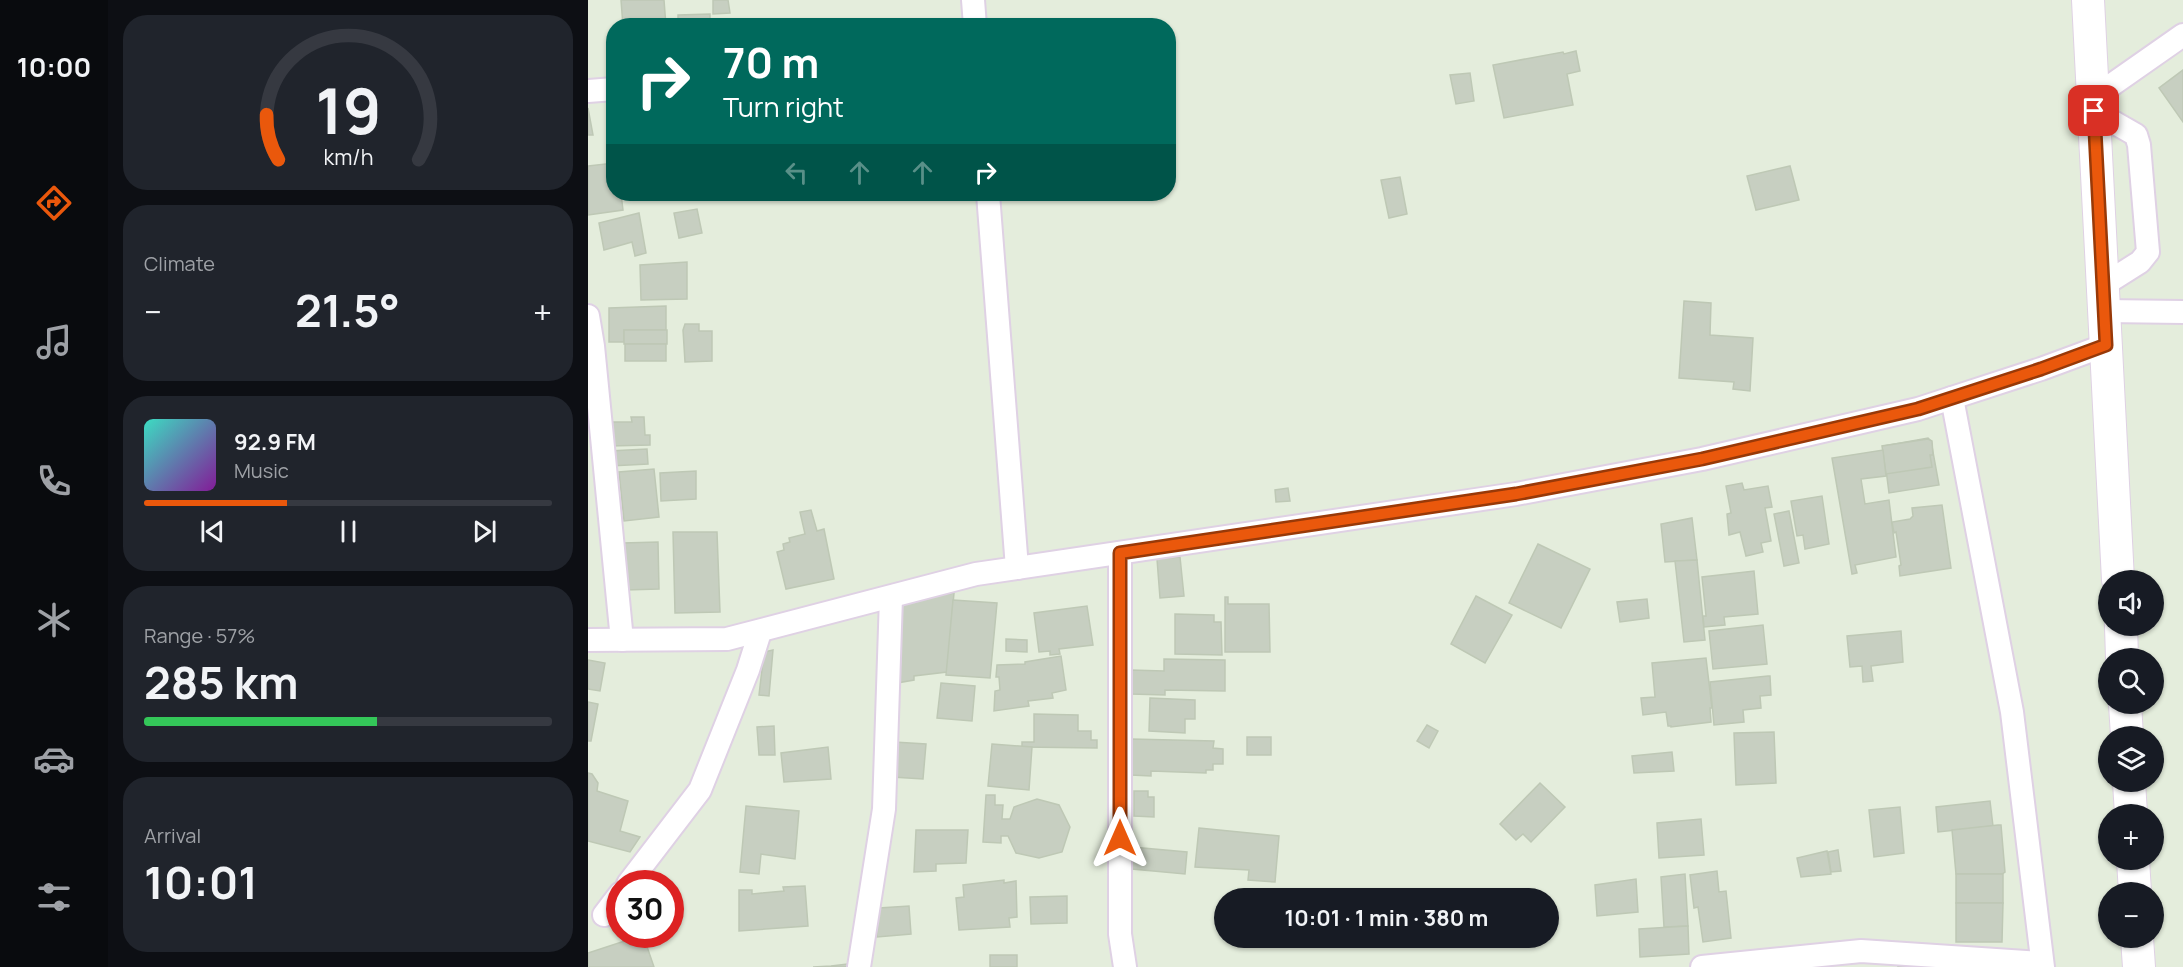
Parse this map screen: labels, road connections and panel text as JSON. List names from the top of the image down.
{
  "page": {
    "tabs": "10:00",
    "turn": ["70 m", "Turn right"],
    "tile": [
      "Climate",
      ["Range · 57%", "285 km"],
      ["Arrival", "10:01"]
    ],
    "heat": ["−", "21.5°", "+"],
    "song": ["92.9 FM", "Music"],
    "map_buttons": ["+", "−"],
    "limit": "30",
    "trip": "10:01 · 1 min · 380 m",
    "gauge": ["19", "km/h"]
  }
}
